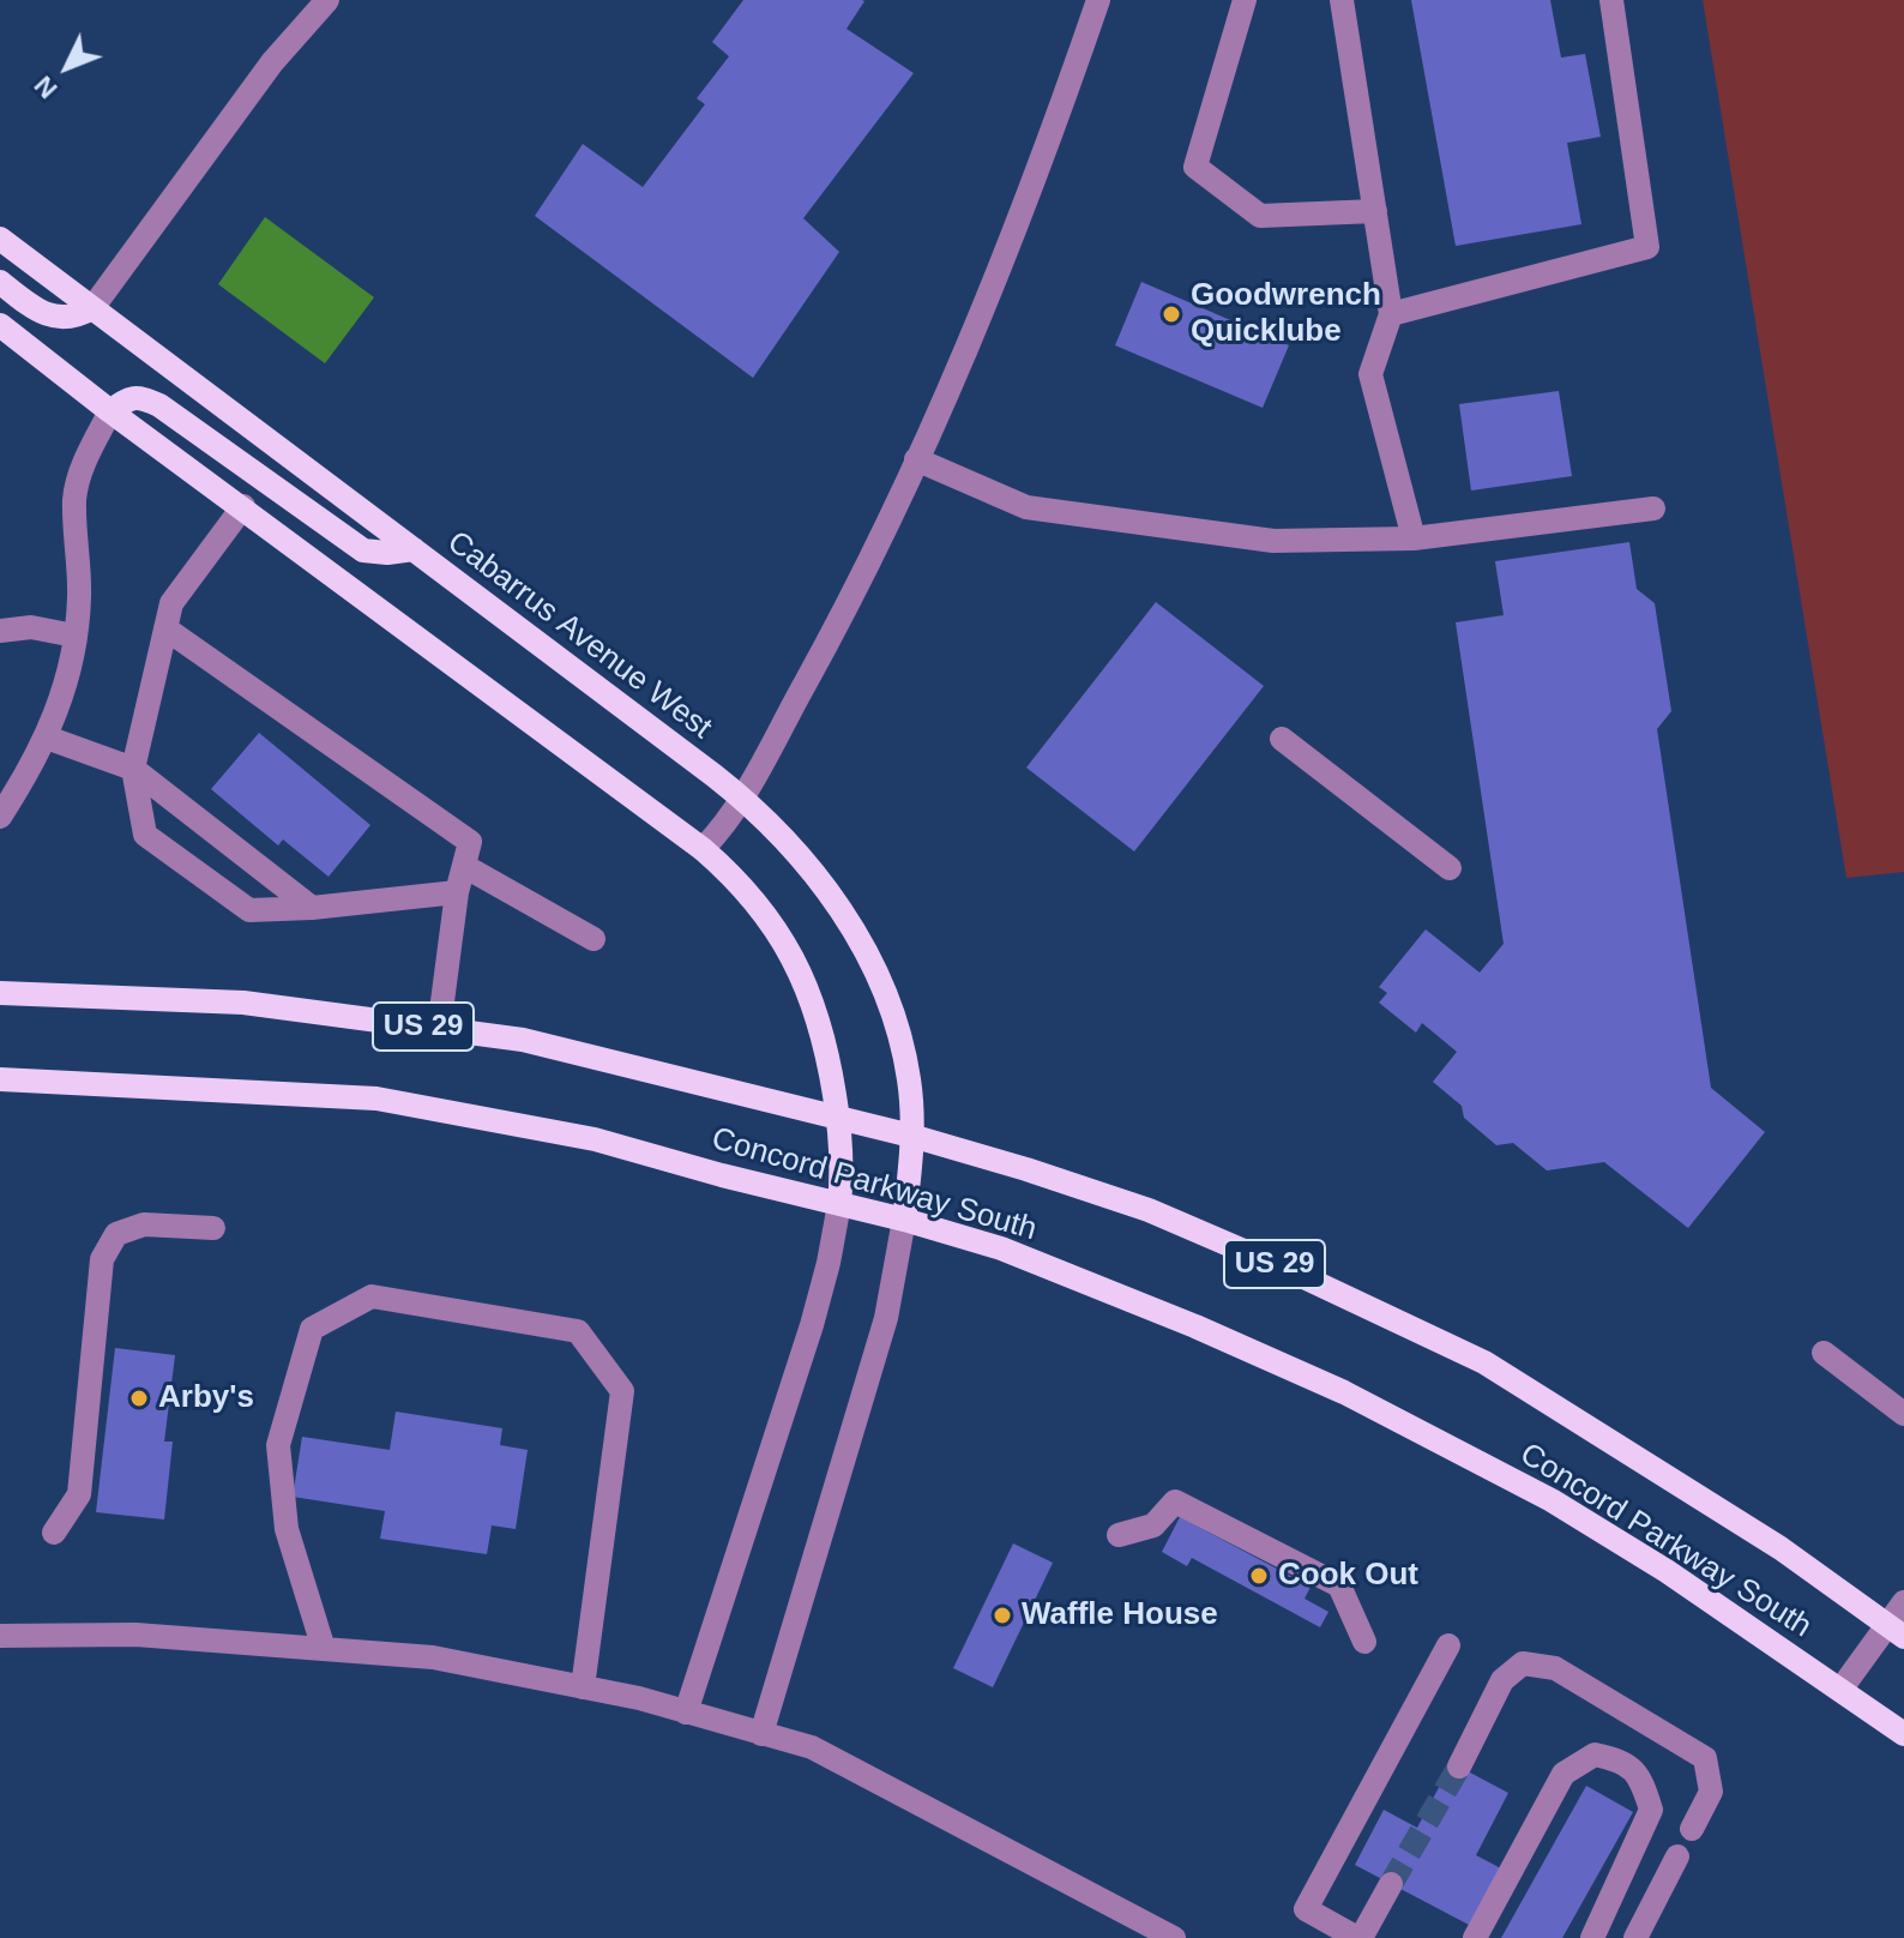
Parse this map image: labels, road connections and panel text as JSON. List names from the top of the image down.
{
  "streets": {
    "main road": ["Cabarrus Avenue West", "US 29", "Concord Parkway South"]
  },
  "crossings": [
    ["Cabarrus Avenue West", "Concord Parkway South"]
  ],
  "places": [
    "Goodwrench Quicklube",
    "Arby's",
    "Cook Out",
    "Waffle House"
  ],
  "north": "bottom left"
}
